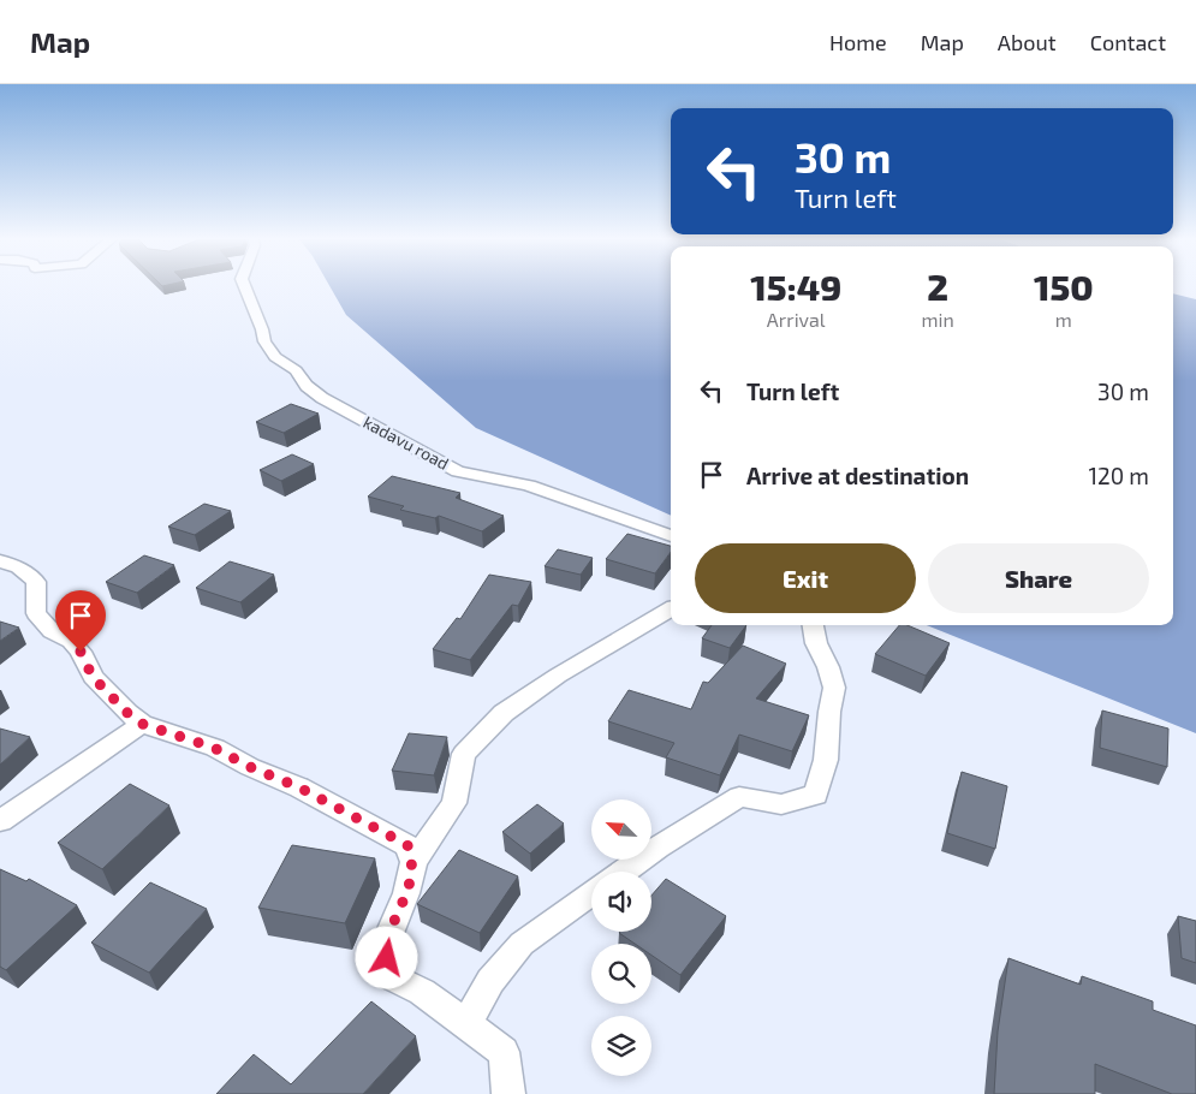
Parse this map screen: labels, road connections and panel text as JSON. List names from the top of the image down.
{
  "streets": {
    "street": ["kadavu road"]
  },
  "north": "top left",
  "page": {
    "header": "Map",
    "nav": [
      "Home",
      "Map",
      "About",
      "Contact"
    ],
    "turn": ["30 m", "Turn left"],
    "eta": [
      "15:49",
      "Arrival",
      "2",
      "min",
      "150",
      "m"
    ],
    "list": [
      {
        "name": "Turn left",
        "value": "30 m"
      },
      {
        "name": "Arrive at destination",
        "value": "120 m"
      }
    ],
    "buttons": ["Exit", "Share"]
  }
}
